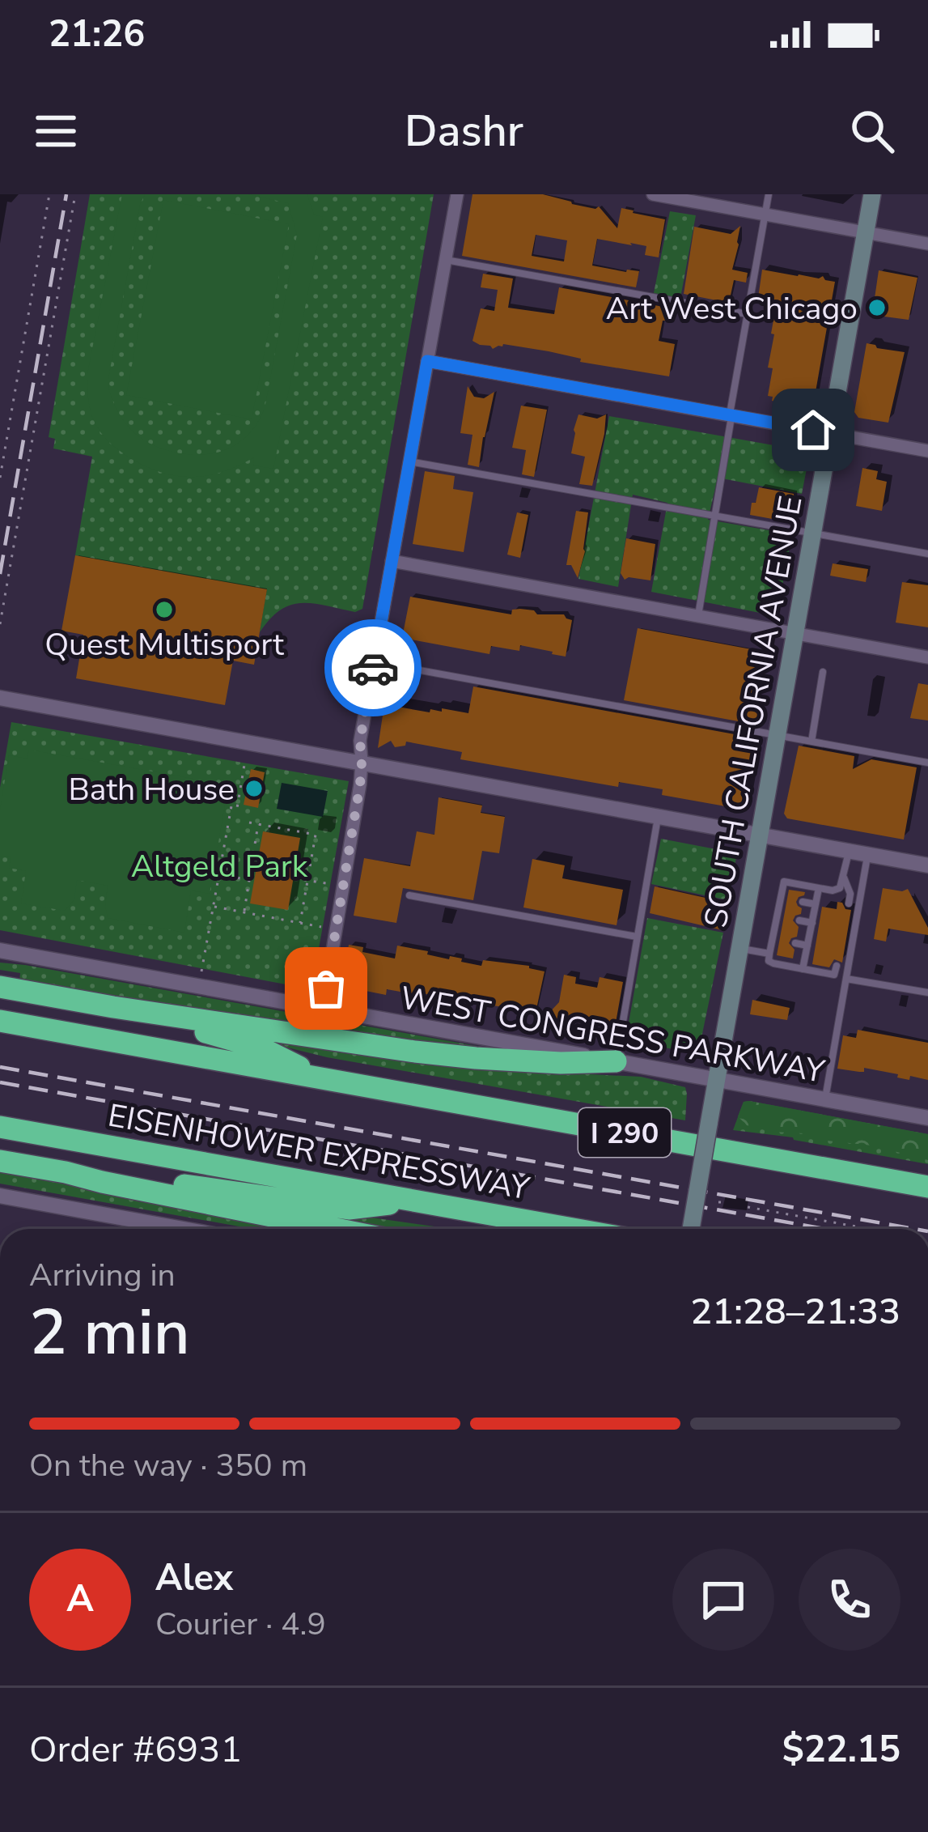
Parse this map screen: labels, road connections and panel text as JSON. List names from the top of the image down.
{
  "streets": {
    "highway": ["I 290", "EISENHOWER EXPRESSWAY"],
    "main road": ["SOUTH CALIFORNIA AVENUE"],
    "street": ["WEST CONGRESS PARKWAY"]
  },
  "crossings": [
    ["SOUTH CALIFORNIA AVENUE", "WEST CONGRESS PARKWAY"]
  ],
  "parks": ["Altgeld Park"],
  "places": ["Art West Chicago", "Quest Multisport", "Bath House"],
  "page": {
    "status": "21:26",
    "header": "Dashr",
    "heading": ["2 min", "Arriving in", "21:28–21:33"],
    "panel": [
      "Alex",
      "Courier · 4.9",
      "Order #6931",
      "$22.15"
    ],
    "bar": "On the way · 350 m",
    "round": "A"
  }
}
